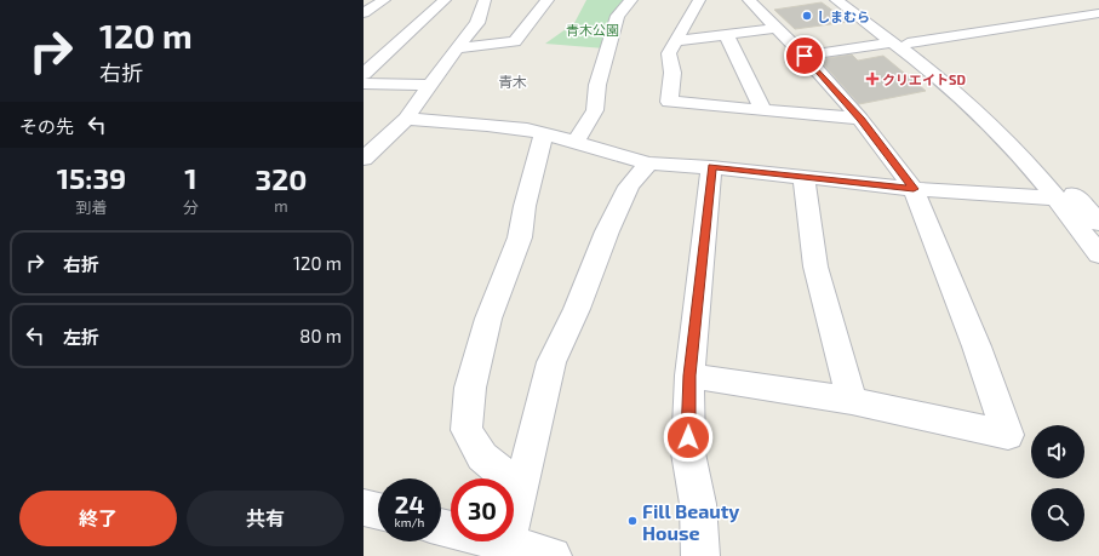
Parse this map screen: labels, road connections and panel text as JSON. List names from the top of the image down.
{
  "districts": ["青木"],
  "parks": ["青木公園"],
  "places": {
    "other": ["しまむら", "Fill Beauty House"],
    "health": ["クリエイトSD"]
  },
  "page": {
    "turn": ["120 m", "右折"],
    "then": "その先",
    "eta": [
      "15:39",
      "到着",
      "1",
      "分",
      "320",
      "m"
    ],
    "list": [
      {
        "name": "右折",
        "value": "120 m"
      },
      {
        "name": "左折",
        "value": "80 m"
      }
    ],
    "speed": "24 km/h",
    "limit": "30",
    "buttons": ["終了", "共有"]
  }
}
